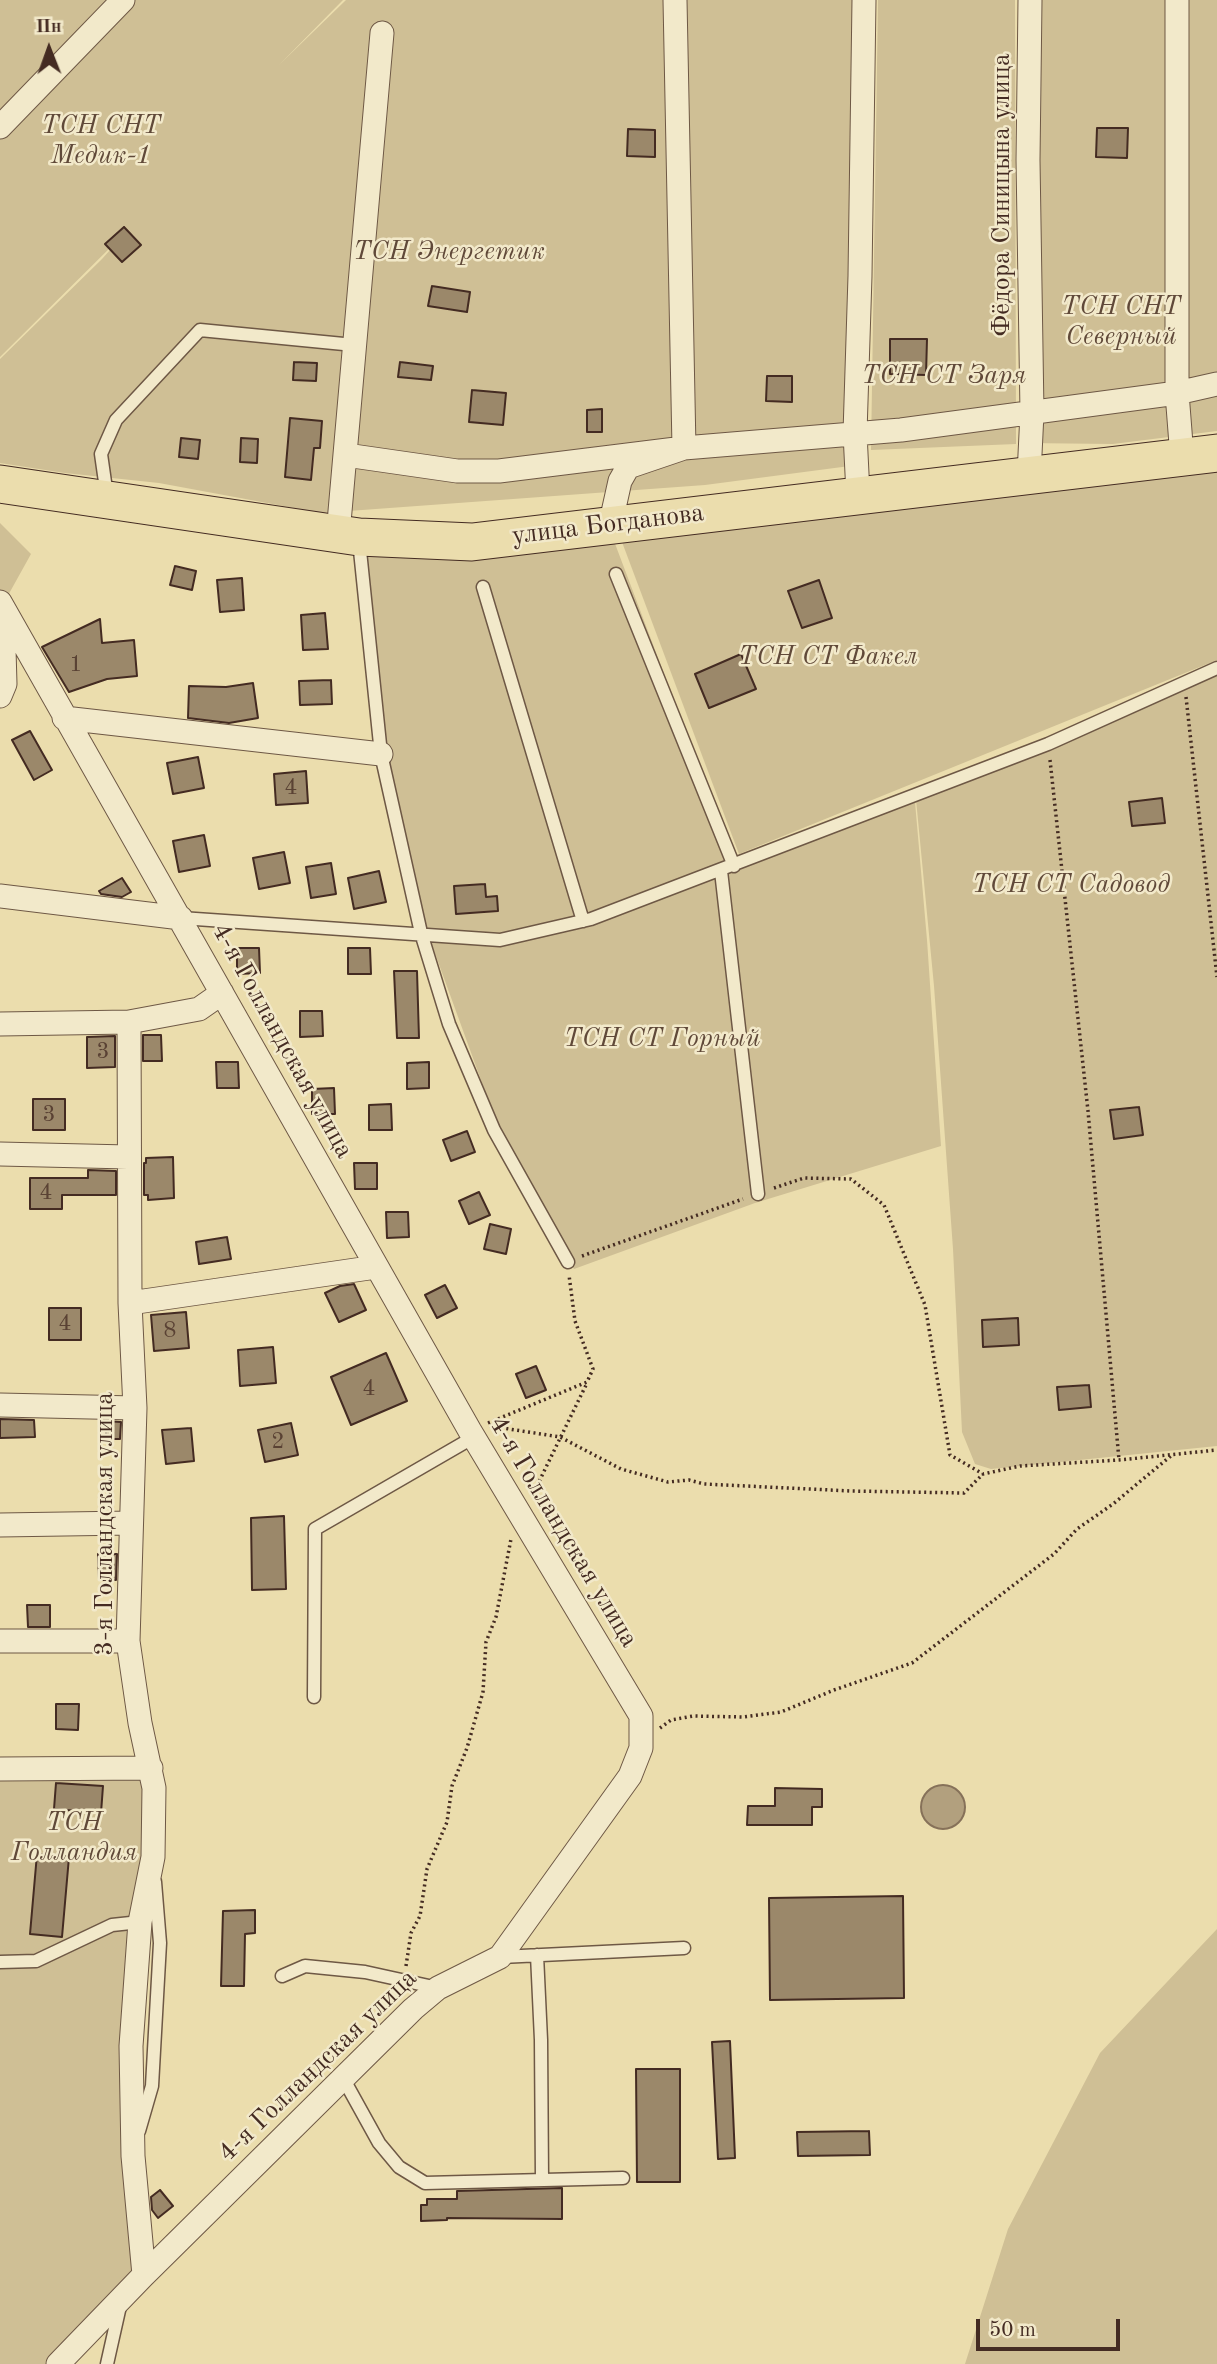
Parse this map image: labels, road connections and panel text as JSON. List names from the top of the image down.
{
  "streets": {
    "main road": ["улица Богданова"],
    "street": ["Фёдора Синицына улица", "4-я Голландская улица", "3-я Голландская улица"]
  },
  "crossings": [
    ["Фёдора Синицына улица", "улица Богданова"],
    ["4-я Голландская улица", "3-я Голландская улица"]
  ],
  "parks": [
    "ТСН СНТ Медик-1",
    "ТСН Энергетик",
    "ТСН СНТ Северный",
    "ТСН СТ Заря",
    "ТСН СТ Факел",
    "ТСН СТ Садовод",
    "ТСН СТ Горный",
    "ТСН Голландия"
  ],
  "house_numbers": [
    "1",
    "4",
    "3",
    "3",
    "4",
    "4",
    "8",
    "4",
    "2"
  ],
  "scale_bar": "50 m",
  "north": "top"
}
